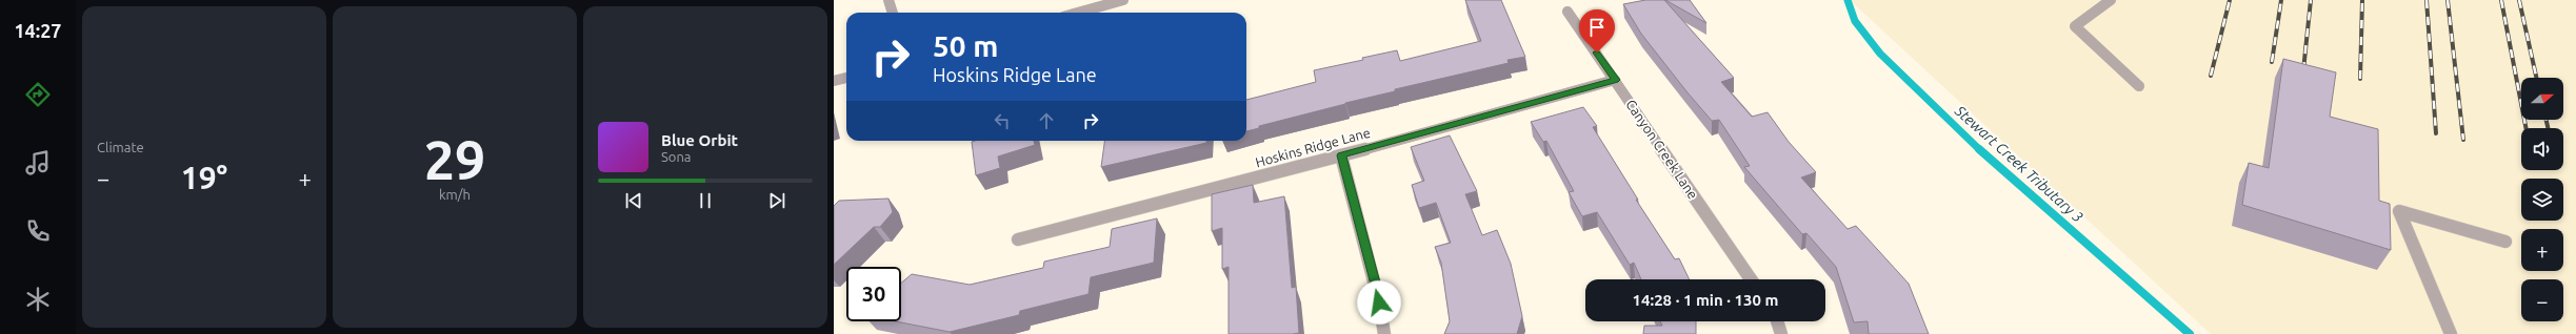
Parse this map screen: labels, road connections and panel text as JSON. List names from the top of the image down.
{
  "streets": {
    "street": ["Hoskins Ridge Lane", "Canyon Creek Lane"]
  },
  "crossings": [
    ["Hoskins Ridge Lane", "Canyon Creek Lane"]
  ],
  "water": ["Stewart Creek Tributary 3"],
  "north": "right",
  "page": {
    "tabs": "14:27",
    "tile": [
      "Climate",
      ["29", "km/h"]
    ],
    "turn": ["50 m", "Hoskins Ridge Lane"],
    "map_buttons": ["+", "−"],
    "song": ["Blue Orbit", "Sona"],
    "heat": ["−", "19°", "+"],
    "limit": "30",
    "trip": "14:28 · 1 min · 130 m"
  }
}
